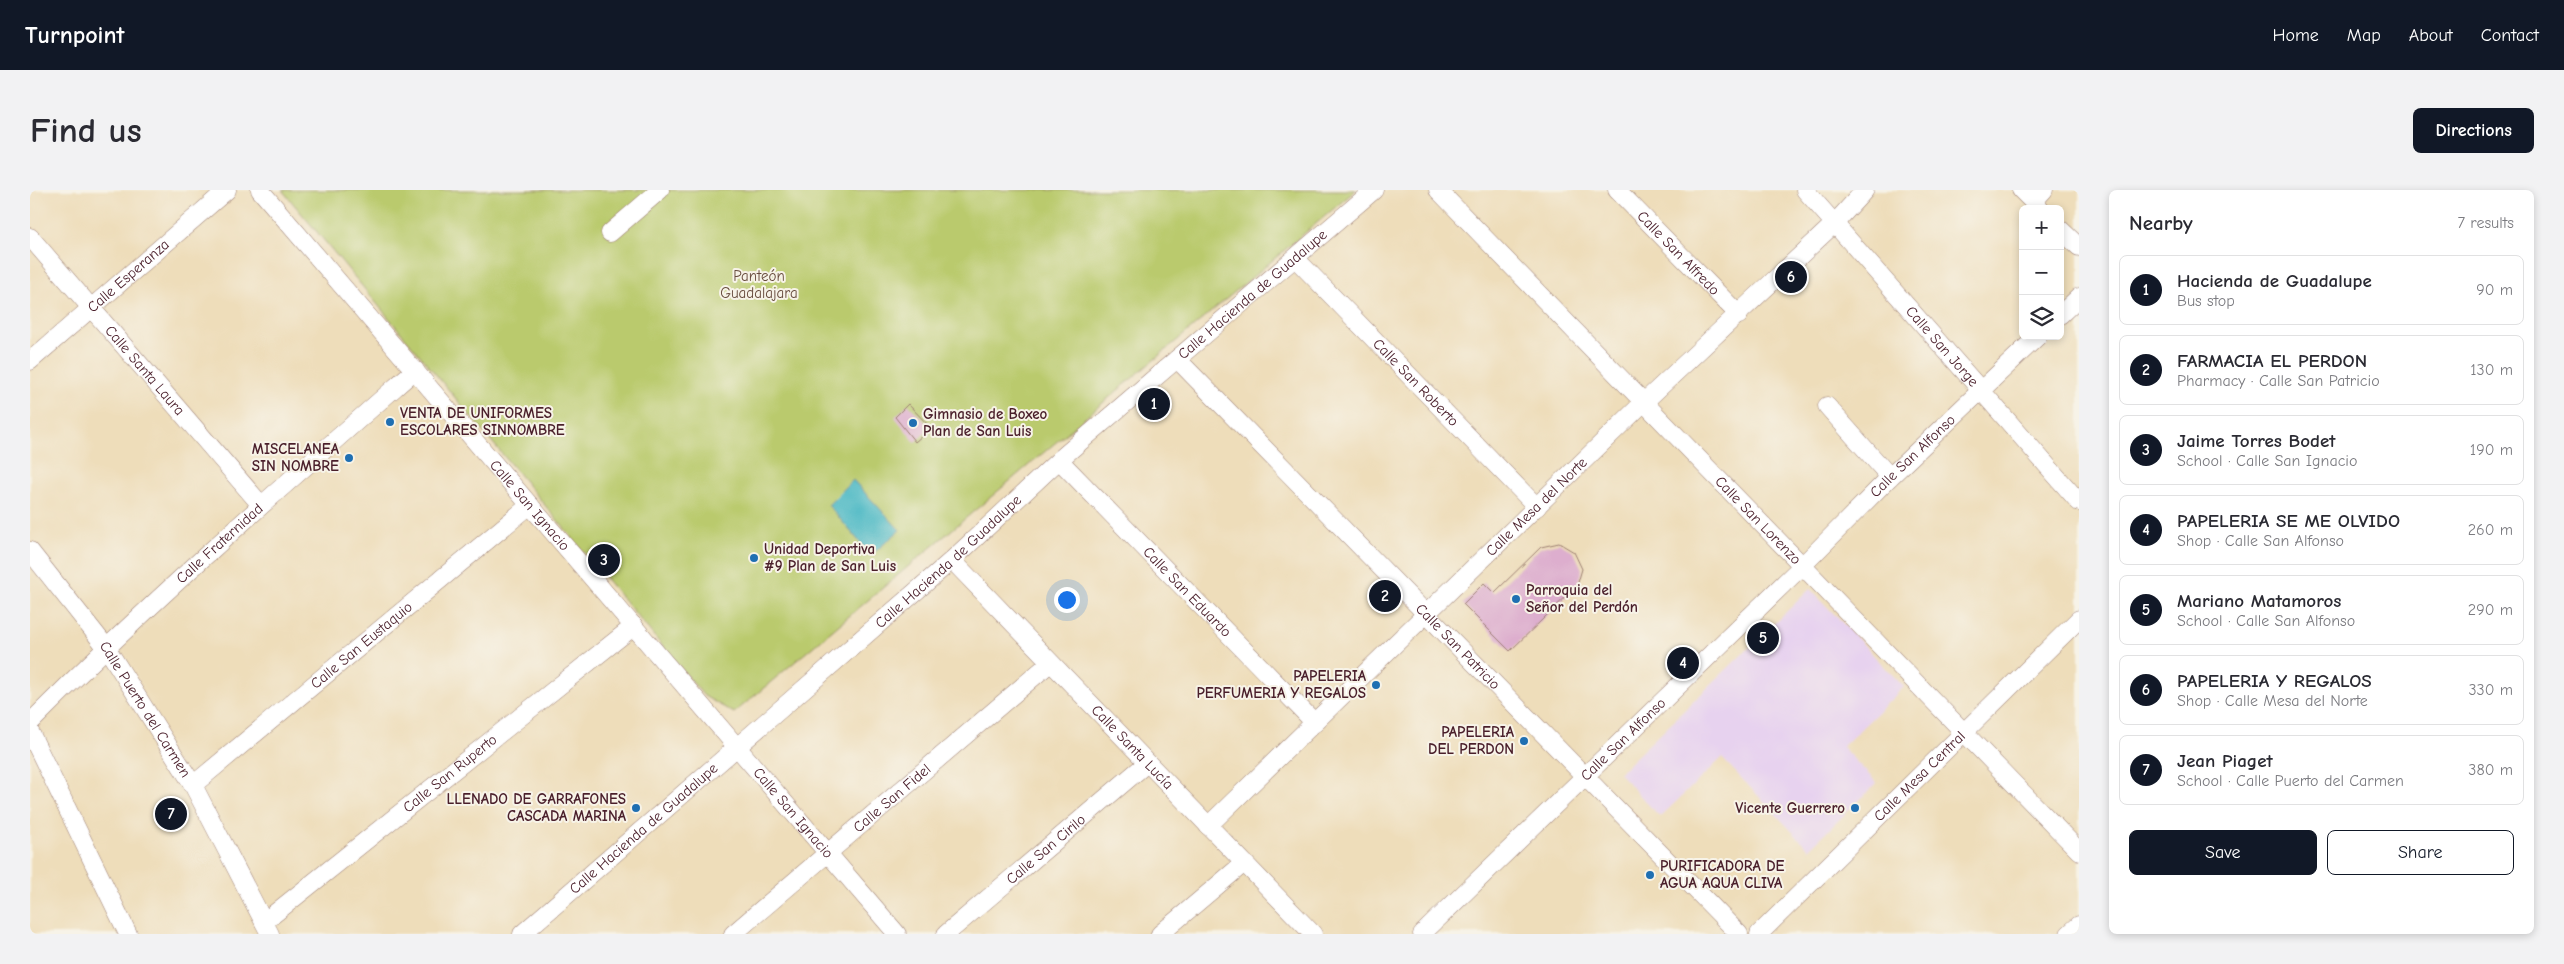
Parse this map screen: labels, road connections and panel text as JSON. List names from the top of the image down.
{
  "streets": {
    "street": [
      "Calle San Alfredo",
      "Calle Esperanza",
      "Calle Hacienda de Guadalupe",
      "Calle San Jorge",
      "Calle Santa Laura",
      "Calle San Roberto",
      "Calle San Alfonso",
      "Calle San Ignacio",
      "Calle Mesa del Norte",
      "Calle San Lorenzo",
      "Calle Fraternidad",
      "Calle San Eduardo",
      "Calle San Eustaquio",
      "Calle San Patricio",
      "Calle Puerto del Carmen",
      "Calle Santa Lucía",
      "Calle San Ruperto",
      "Calle Mesa Central",
      "Calle San Fidel",
      "Calle San Cirilo"
    ]
  },
  "crossings": [
    ["Calle San Alfredo", "Calle Mesa del Norte"],
    ["Calle Esperanza", "Calle Santa Laura"],
    ["Calle Hacienda de Guadalupe", "Calle San Roberto"],
    ["Calle Hacienda de Guadalupe", "Calle San Ignacio"],
    ["Calle Hacienda de Guadalupe", "Calle San Eduardo"],
    ["Calle Hacienda de Guadalupe", "Calle San Patricio"],
    ["Calle Hacienda de Guadalupe", "Calle Santa Lucía"],
    ["Calle San Jorge", "Calle San Alfonso"],
    ["Calle San Jorge", "Calle Mesa del Norte"],
    ["Calle Santa Laura", "Calle Fraternidad"],
    ["Calle San Roberto", "Calle Mesa del Norte"],
    ["Calle San Alfonso", "Calle San Lorenzo"],
    ["Calle San Alfonso", "Calle San Patricio"],
    ["Calle San Ignacio", "Calle Fraternidad"],
    ["Calle San Ignacio", "Calle San Eustaquio"],
    ["Calle San Ignacio", "Calle San Ruperto"],
    ["Calle San Ignacio", "Calle San Fidel"],
    ["Calle Mesa del Norte", "Calle San Lorenzo"],
    ["Calle Mesa del Norte", "Calle San Eduardo"],
    ["Calle Mesa del Norte", "Calle San Patricio"],
    ["Calle Mesa del Norte", "Calle Santa Lucía"],
    ["Calle San Lorenzo", "Calle Mesa Central"],
    ["Calle Fraternidad", "Calle Puerto del Carmen"],
    ["Calle San Eustaquio", "Calle Puerto del Carmen"],
    ["Calle Puerto del Carmen", "Calle San Ruperto"],
    ["Calle Santa Lucía", "Calle San Fidel"],
    ["Calle Santa Lucía", "Calle San Cirilo"]
  ],
  "parks": ["Panteón Guadalajara"],
  "places": [
    "VENTA DE UNIFORMES ESCOLARES SINNOMBRE",
    "Gimnasio de Boxeo Plan de San Luis",
    "MISCELANEA SIN NOMBRE",
    "Unidad Deportiva #9 Plan de San Luis",
    "Parroquia del Señor del Perdón",
    "PAPELERIA PERFUMERIA Y REGALOS",
    "PAPELERIA DEL PERDON",
    "LLENADO DE GARRAFONES CASCADA MARINA",
    "Vicente Guerrero",
    "PURIFICADORA DE AGUA AQUA CLIVA"
  ],
  "page": {
    "header": "Turnpoint",
    "nav": [
      "Home",
      "Map",
      "About",
      "Contact"
    ],
    "buttons": [
      "Directions",
      ["Save", "Share"]
    ],
    "title": "Find us",
    "heading": ["Nearby", "7 results"],
    "map_buttons": ["+", "−"],
    "list": [
      {
        "mark": "1",
        "name": "Hacienda de Guadalupe",
        "note": "Bus stop",
        "value": "90 m"
      },
      {
        "mark": "2",
        "name": "FARMACIA EL PERDON",
        "note": "Pharmacy · Calle San Patricio",
        "value": "130 m"
      },
      {
        "mark": "3",
        "name": "Jaime Torres Bodet",
        "note": "School · Calle San Ignacio",
        "value": "190 m"
      },
      {
        "mark": "4",
        "name": "PAPELERIA SE ME OLVIDO",
        "note": "Shop · Calle San Alfonso",
        "value": "260 m"
      },
      {
        "mark": "5",
        "name": "Mariano Matamoros",
        "note": "School · Calle San Alfonso",
        "value": "290 m"
      },
      {
        "mark": "6",
        "name": "PAPELERIA Y REGALOS",
        "note": "Shop · Calle Mesa del Norte",
        "value": "330 m"
      },
      {
        "mark": "7",
        "name": "Jean Piaget",
        "note": "School · Calle Puerto del Carmen",
        "value": "380 m"
      }
    ],
    "pins": [
      "6",
      "1",
      "3",
      "2",
      "5",
      "4",
      "7"
    ]
  }
}
